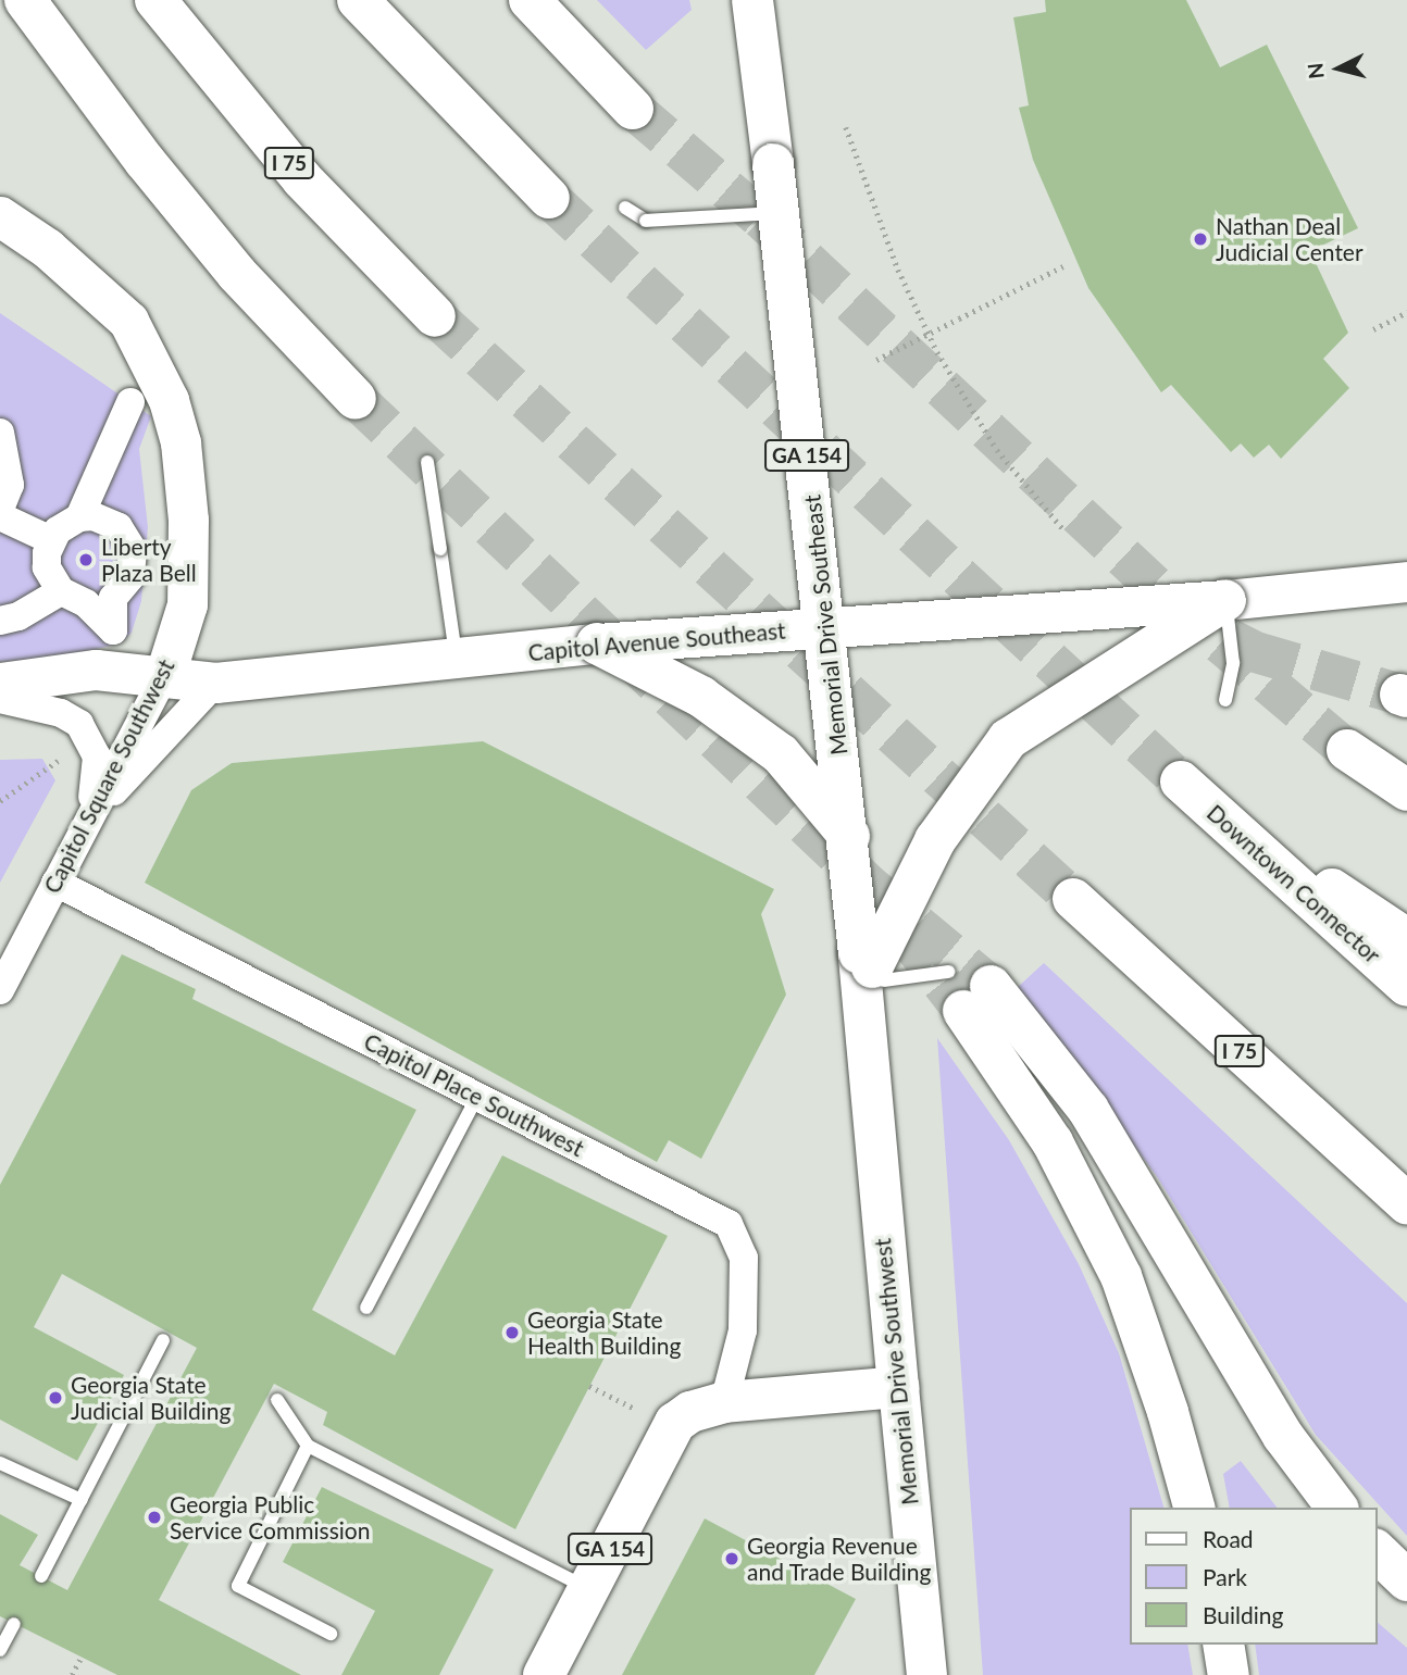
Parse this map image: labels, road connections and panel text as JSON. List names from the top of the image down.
{
  "streets": {
    "main road": [
      "I 75",
      "GA 154",
      "Memorial Drive Southeast",
      "Capitol Avenue Southeast",
      "Capitol Square Southwest",
      "Downtown Connector",
      "Memorial Drive Southwest"
    ],
    "street": ["Capitol Place Southwest"]
  },
  "crossings": [
    ["GA 154", "Capitol Place Southwest"],
    ["GA 154", "Memorial Drive Southwest"],
    ["Memorial Drive Southeast", "Capitol Avenue Southeast"],
    ["Memorial Drive Southeast", "Memorial Drive Southwest"],
    ["Capitol Avenue Southeast", "Capitol Square Southwest"],
    ["Capitol Square Southwest", "Capitol Place Southwest"]
  ],
  "places": [
    "Nathan Deal Judicial Center",
    "Liberty Plaza Bell",
    "Georgia State Health Building",
    "Georgia State Judicial Building",
    "Georgia Public Service Commission",
    "Georgia Revenue and Trade Building"
  ],
  "legend": ["Road", "Park", "Building"],
  "north": "left"
}
